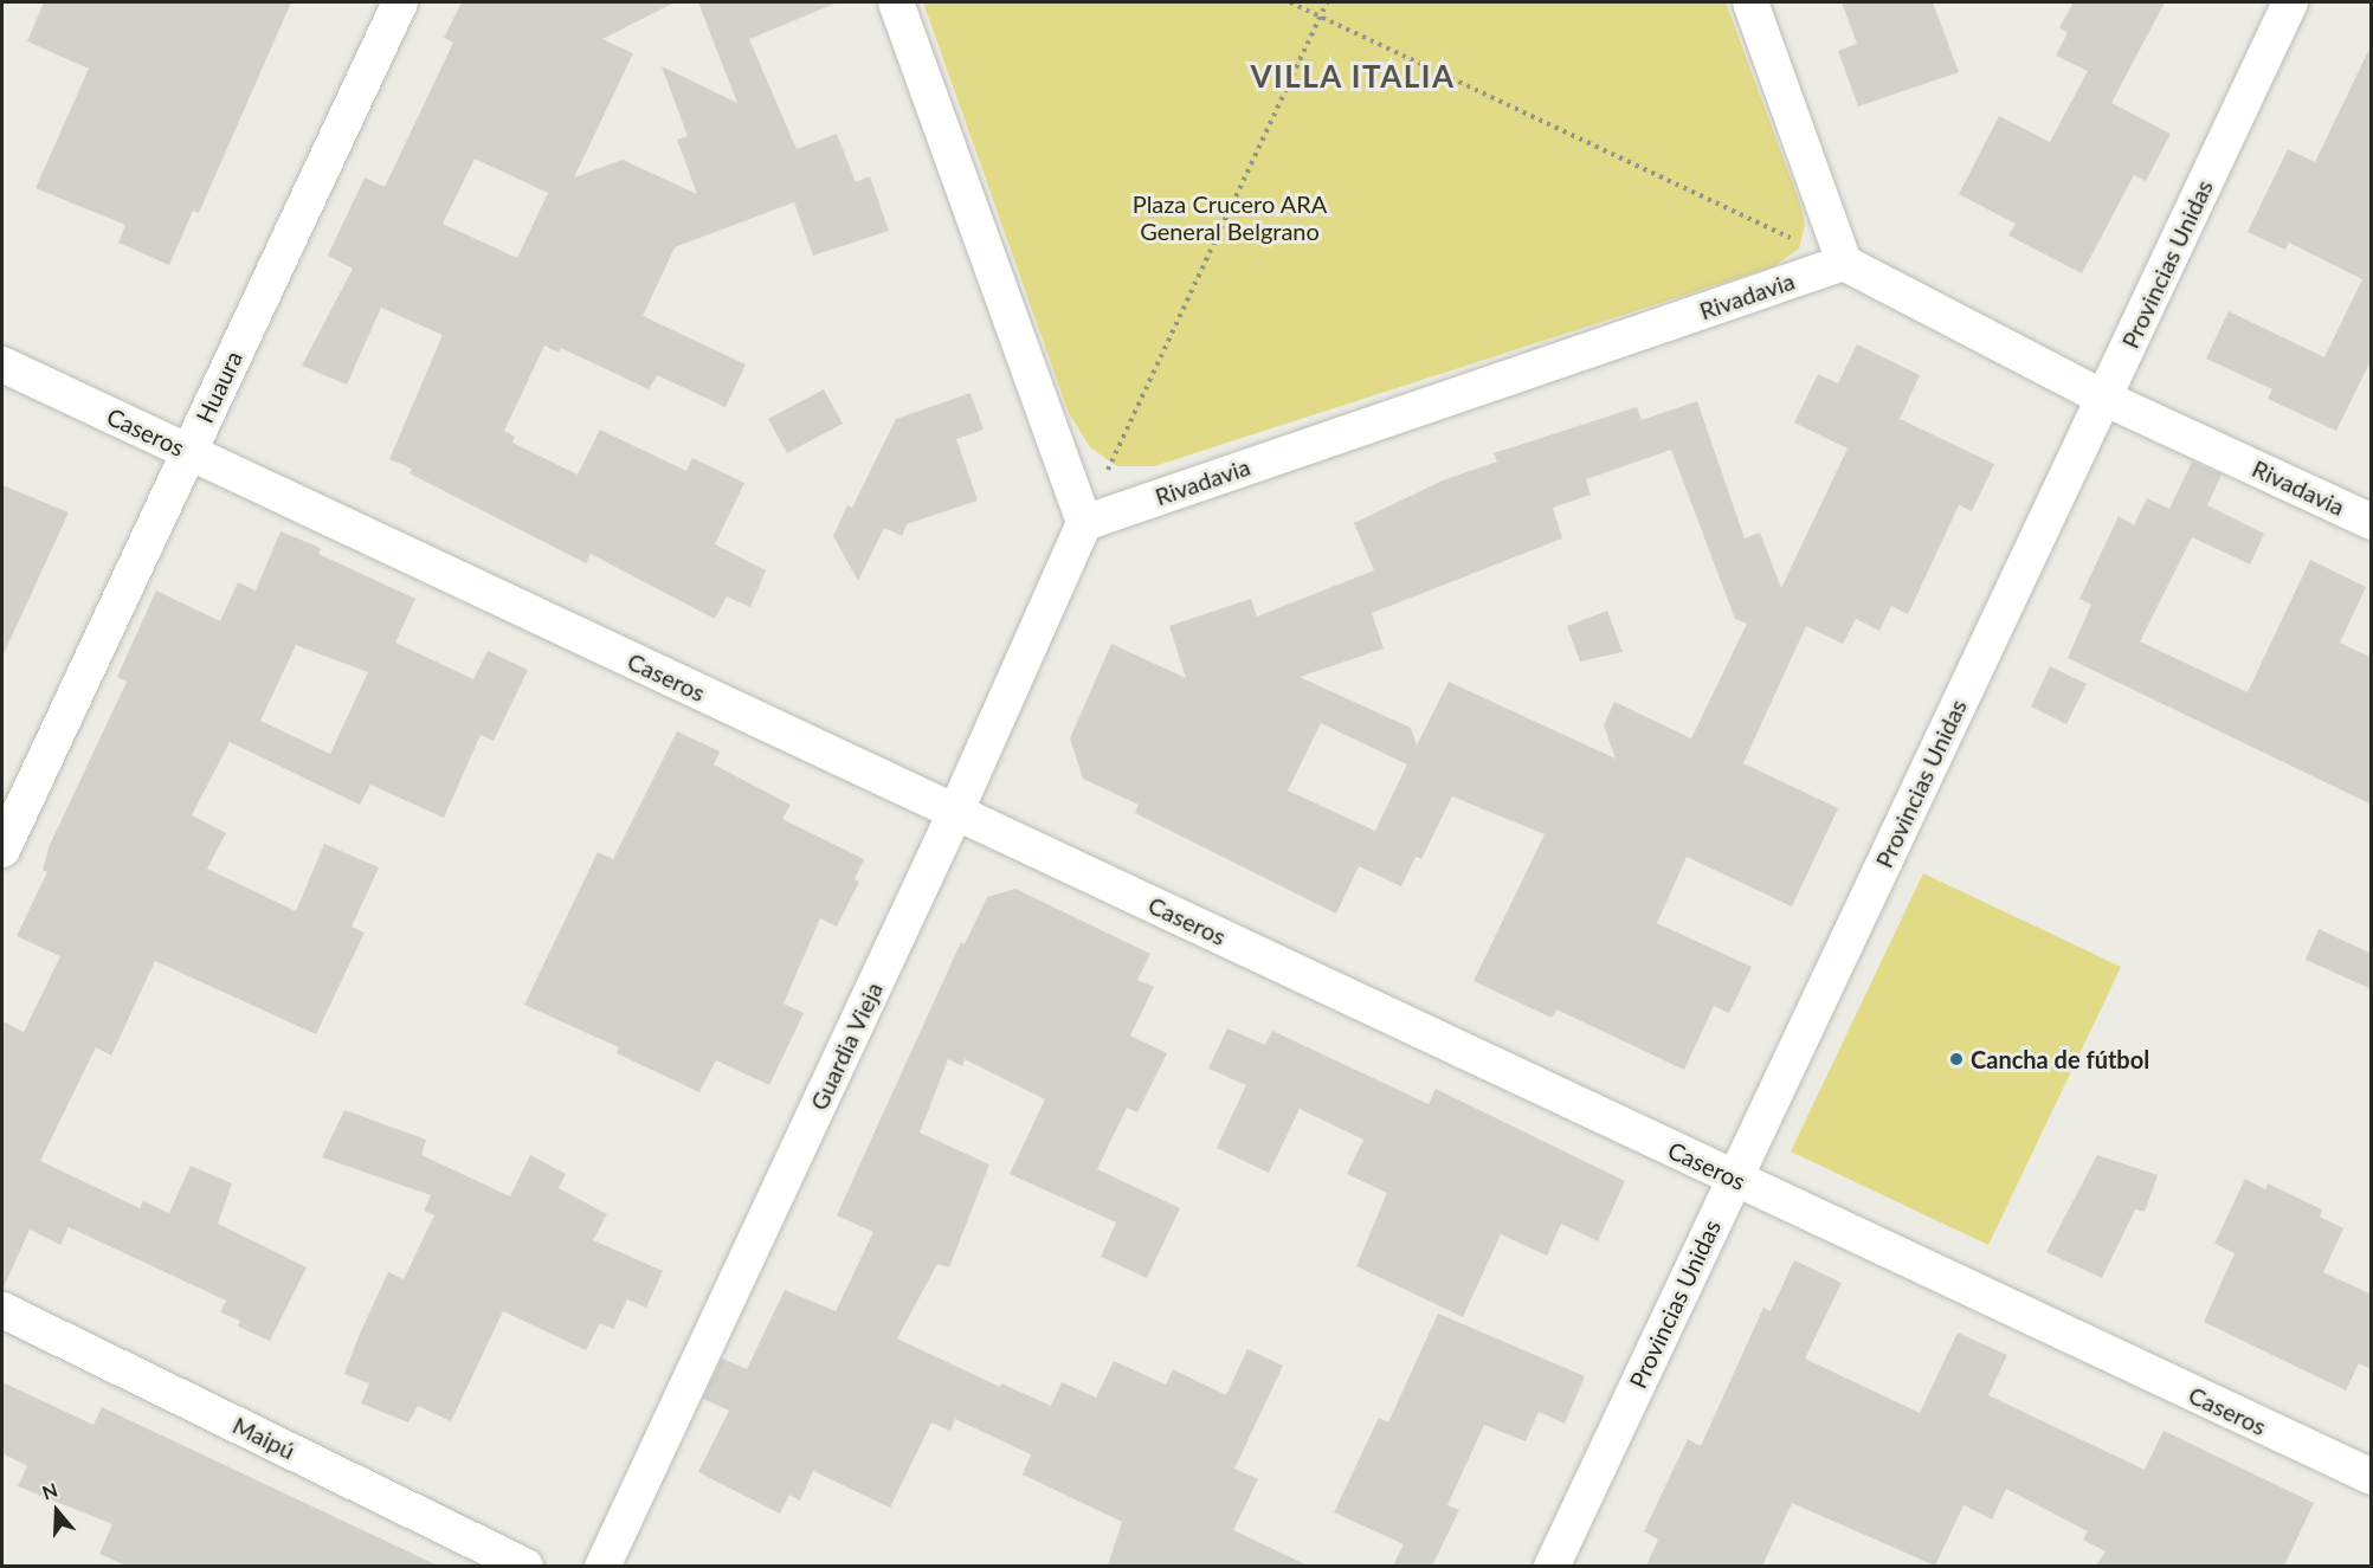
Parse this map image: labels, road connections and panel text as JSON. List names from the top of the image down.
{
  "streets": {
    "street": [
      "Provincias Unidas",
      "Rivadavia",
      "Huaura",
      "Caseros",
      "Guardia Vieja",
      "Maipú"
    ]
  },
  "crossings": [
    ["Provincias Unidas", "Rivadavia"],
    ["Provincias Unidas", "Caseros"],
    ["Rivadavia", "Guardia Vieja"],
    ["Huaura", "Caseros"],
    ["Caseros", "Guardia Vieja"]
  ],
  "districts": ["VILLA ITALIA"],
  "parks": ["Plaza Crucero ARA General Belgrano"],
  "places": ["Cancha de fútbol"],
  "north": "top"
}
